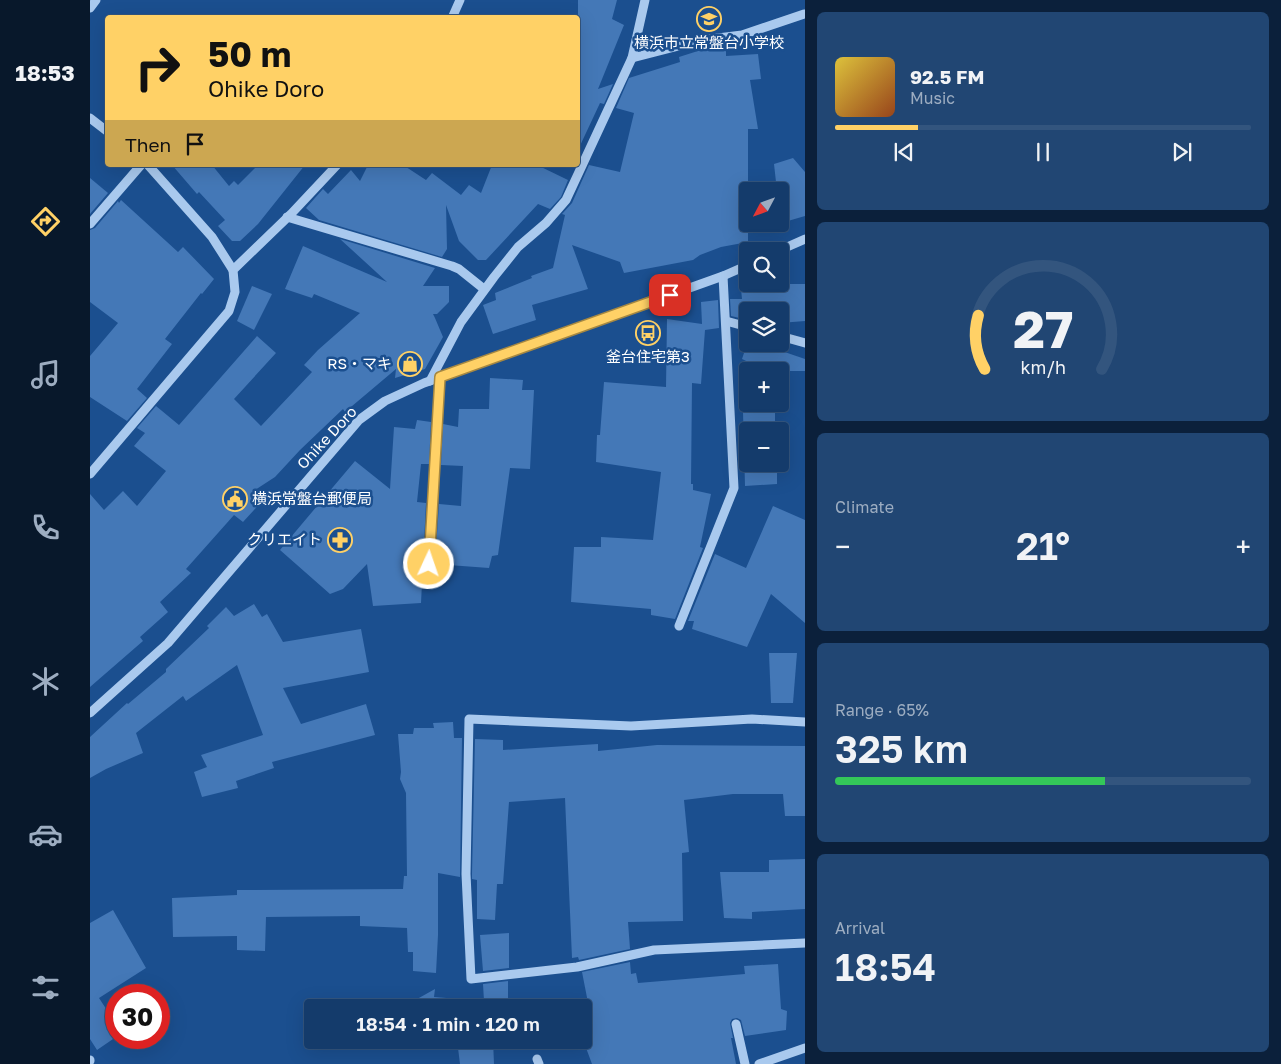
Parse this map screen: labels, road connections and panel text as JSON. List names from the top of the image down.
{
  "streets": {
    "street": ["Ohike Doro"]
  },
  "places": {
    "school or university": ["横浜市立常盤台小学校"],
    "bus stop": ["釜台住宅第3"],
    "shop": ["RS・マキ"],
    "public building": ["横浜常盤台郵便局"],
    "pharmacy": ["クリエイト"]
  },
  "north": "bottom left",
  "page": {
    "tabs": "18:53",
    "turn": ["50 m", "Ohike Doro"],
    "song": ["92.5 FM", "Music"],
    "then": "Then",
    "map_buttons": ["+", "−"],
    "tile": [
      "Climate",
      ["Range · 65%", "325 km"],
      ["Arrival", "18:54"]
    ],
    "heat": ["−", "21°", "+"],
    "limit": "30",
    "trip": "18:54 · 1 min · 120 m",
    "gauge": ["27", "km/h"]
  }
}
